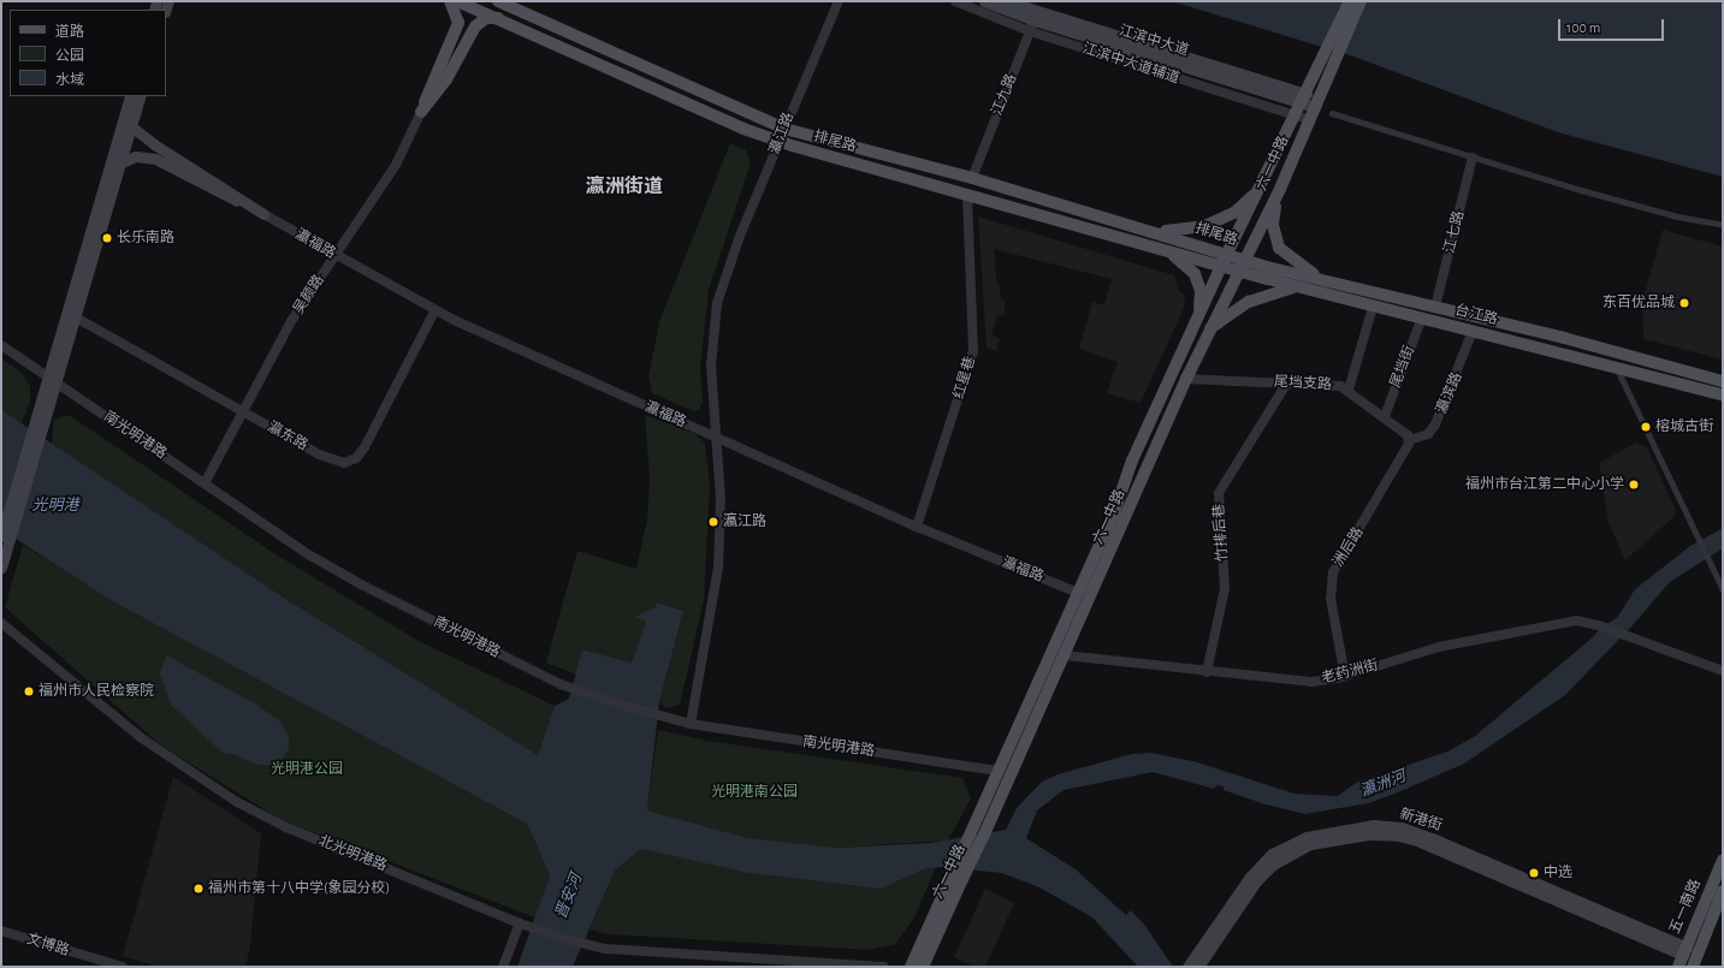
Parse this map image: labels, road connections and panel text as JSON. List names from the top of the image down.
{
  "streets": {
    "main road": [
      "江滨中大道",
      "排尾路",
      "六一中路",
      "台江路",
      "新港街",
      "五一南路"
    ],
    "street": [
      "江滨中大道辅道",
      "江九路",
      "瀛江路",
      "江七路",
      "瀛福路",
      "吴颜路",
      "尾垱街",
      "红星巷",
      "尾垱支路",
      "瀛滨路",
      "南光明港路",
      "瀛东路",
      "竹排后巷",
      "洲后路",
      "老药洲街",
      "北光明港路",
      "文博路"
    ]
  },
  "crossings": [
    ["江滨中大道", "江滨中大道辅道"],
    ["江滨中大道", "江九路"],
    ["江滨中大道", "六一中路"],
    ["江滨中大道辅道", "江九路"],
    ["江滨中大道辅道", "六一中路"],
    ["江九路", "排尾路"],
    ["瀛江路", "排尾路"],
    ["瀛江路", "瀛福路"],
    ["瀛江路", "南光明港路"],
    ["排尾路", "六一中路"],
    ["排尾路", "台江路"],
    ["排尾路", "红星巷"],
    ["六一中路", "瀛福路"],
    ["六一中路", "台江路"],
    ["六一中路", "尾垱支路"],
    ["六一中路", "南光明港路"],
    ["六一中路", "老药洲街"],
    ["江七路", "台江路"],
    ["瀛福路", "吴颜路"],
    ["瀛福路", "红星巷"],
    ["瀛福路", "瀛东路"],
    ["吴颜路", "南光明港路"],
    ["吴颜路", "瀛东路"],
    ["台江路", "尾垱街"],
    ["台江路", "瀛滨路"],
    ["尾垱街", "尾垱支路"],
    ["尾垱支路", "瀛滨路"],
    ["尾垱支路", "竹排后巷"],
    ["尾垱支路", "洲后路"],
    ["瀛滨路", "洲后路"],
    ["竹排后巷", "老药洲街"],
    ["洲后路", "老药洲街"],
    ["新港街", "五一南路"]
  ],
  "districts": ["瀛洲街道"],
  "water": ["光明港", "瀛洲河", "晋安河"],
  "parks": ["光明港公园", "光明港南公园"],
  "places": [
    "长乐南路",
    "东百优品城",
    "榕城古街",
    "福州市台江第二中心小学",
    "瀛江路",
    "福州市人民检察院",
    "中选",
    "福州市第十八中学(象园分校)"
  ],
  "legend": ["道路", "公园", "水域"],
  "scale_bar": "100 m"
}
